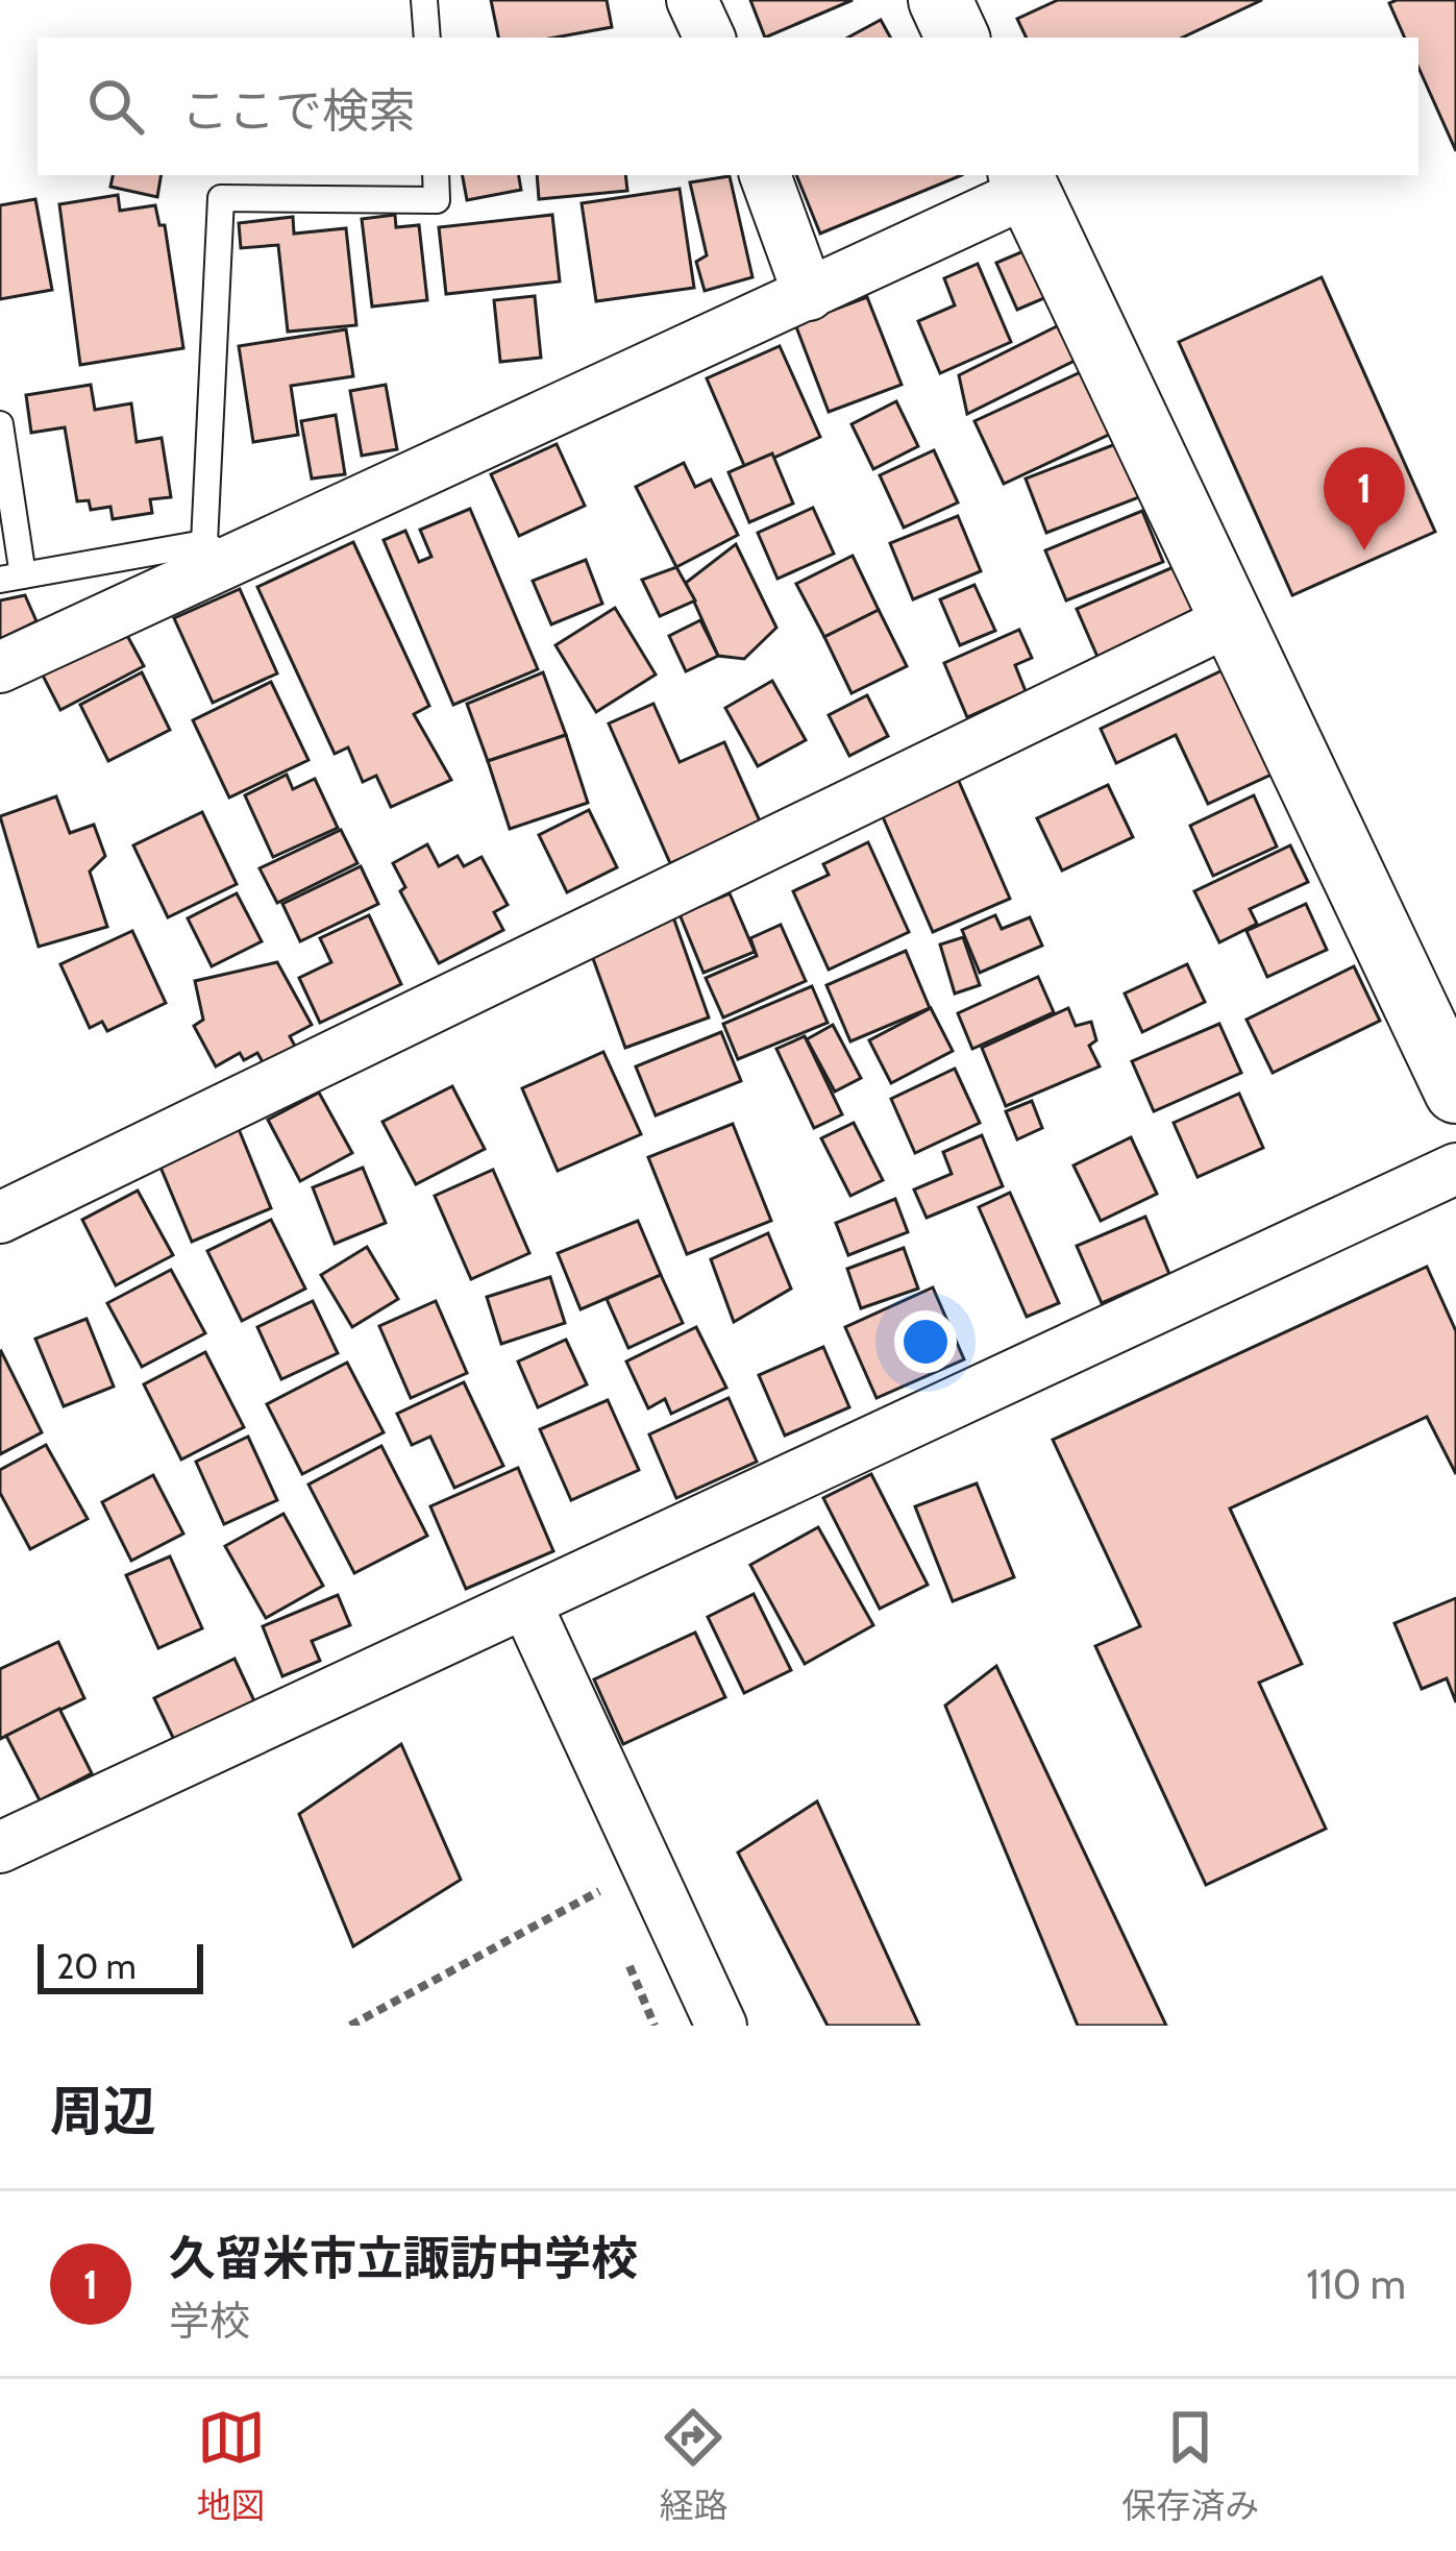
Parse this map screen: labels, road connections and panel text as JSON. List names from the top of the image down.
{
  "scale_bar": "20 m",
  "page": {
    "search": "ここで検索",
    "pins": "1",
    "scale": "20 m",
    "heading": "周辺",
    "list": [
      {
        "mark": "1",
        "name": "久留米市立諏訪中学校",
        "note": "学校",
        "value": "110 m"
      }
    ],
    "nav": ["地図", "経路", "保存済み"]
  }
}
